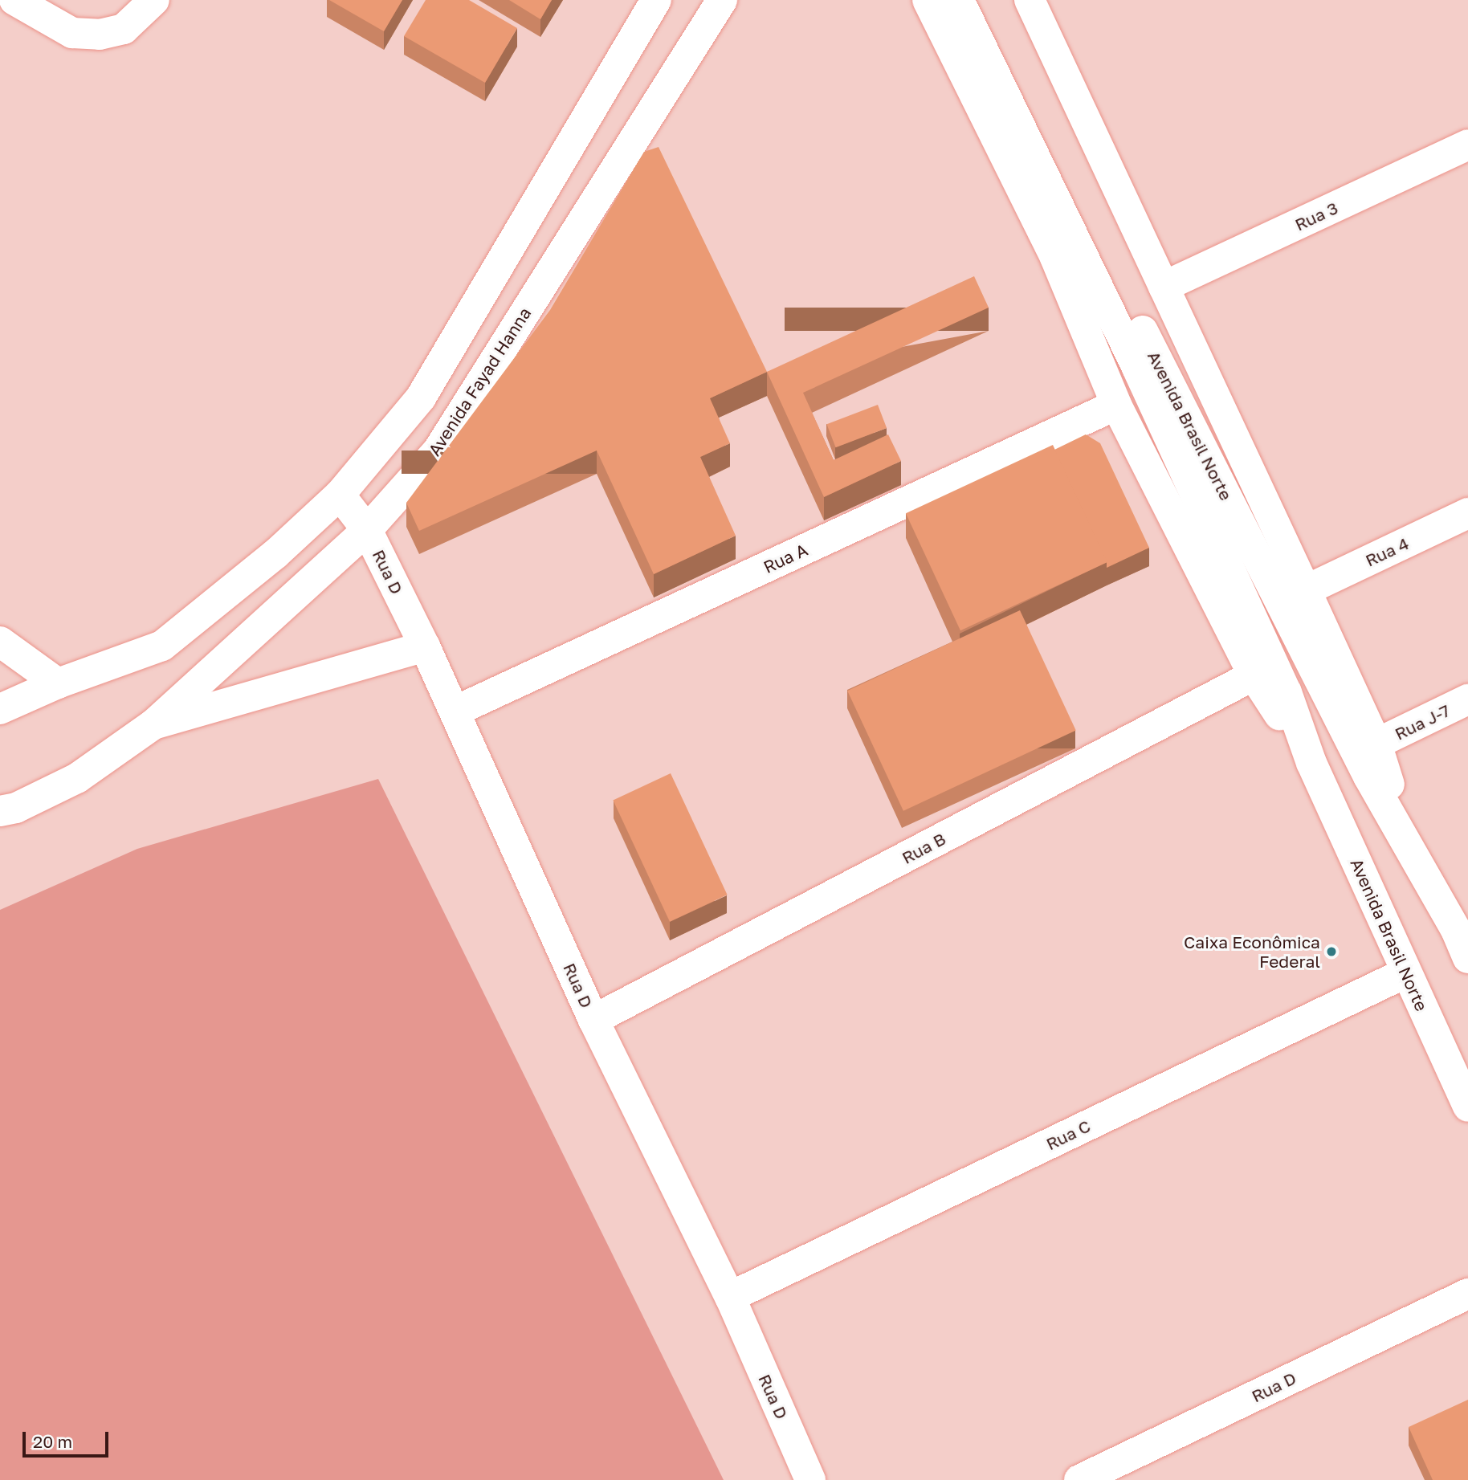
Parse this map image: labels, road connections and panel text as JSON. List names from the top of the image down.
{
  "streets": {
    "main road": [
      "Rua 3",
      "Avenida Fayad Hanna",
      "Avenida Brasil Norte",
      "Rua 4",
      "Rua A",
      "Rua D",
      "Rua J-7",
      "Rua B",
      "Rua C"
    ]
  },
  "crossings": [
    ["Rua 3", "Avenida Brasil Norte"],
    ["Avenida Fayad Hanna", "Rua D"],
    ["Avenida Brasil Norte", "Rua 4"],
    ["Avenida Brasil Norte", "Rua A"],
    ["Avenida Brasil Norte", "Rua J-7"],
    ["Avenida Brasil Norte", "Rua B"],
    ["Avenida Brasil Norte", "Rua C"],
    ["Rua A", "Rua D"],
    ["Rua D", "Rua B"],
    ["Rua D", "Rua C"]
  ],
  "places": ["Caixa Econômica Federal"],
  "scale_bar": "20 m"
}
